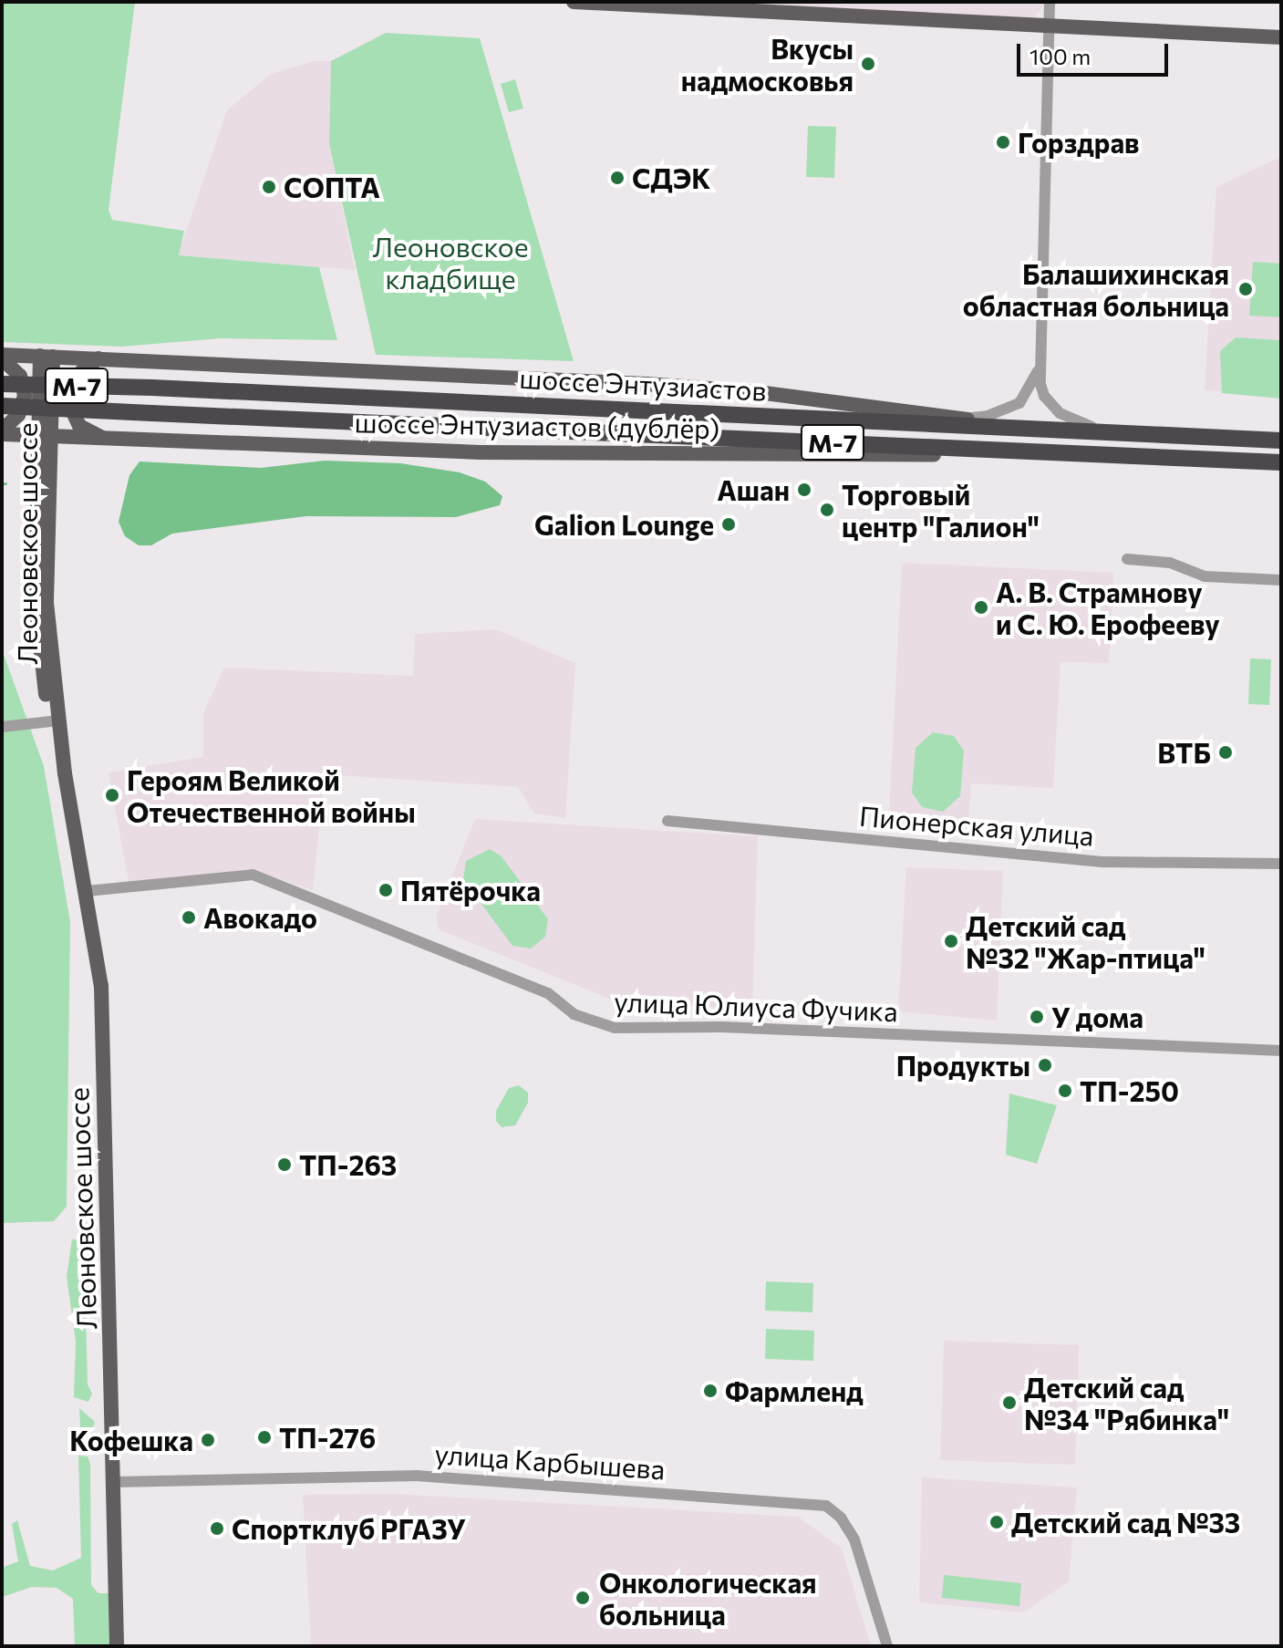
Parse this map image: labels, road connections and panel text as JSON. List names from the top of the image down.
{
  "streets": {
    "highway": ["шоссе Энтузиастов", "М-7"],
    "main road": ["шоссе Энтузиастов (дублёр)", "Леоновское шоссе"],
    "street": ["Пионерская улица", "улица Юлиуса Фучика", "улица Карбышева"]
  },
  "crossings": [
    ["шоссе Энтузиастов", "шоссе Энтузиастов (дублёр)"],
    ["шоссе Энтузиастов (дублёр)", "Леоновское шоссе"],
    ["Леоновское шоссе", "улица Юлиуса Фучика"],
    ["Леоновское шоссе", "улица Карбышева"]
  ],
  "parks": ["Леоновское кладбище"],
  "places": [
    "Вкусы надмосковья",
    "Горздрав",
    "СДЭК",
    "СОПТА",
    "Балашихинская областная больница",
    "Ашан",
    "Торговый центр \"Галион\"",
    "Galion Lounge",
    "А. В. Страмнову и С. Ю. Ерофееву",
    "ВТБ",
    "Героям Великой Отечественной войны",
    "Пятёрочка",
    "Авокадо",
    "Детский сад №32 \"Жар-птица\"",
    "У дома",
    "Продукты",
    "ТП-250",
    "ТП-263",
    "Фармленд",
    "Детский сад №34 \"Рябинка\"",
    "ТП-276",
    "Кофешка",
    "Детский сад №33",
    "Спортклуб РГАЗУ",
    "Онкологическая больница"
  ],
  "scale_bar": "100 m"
}
